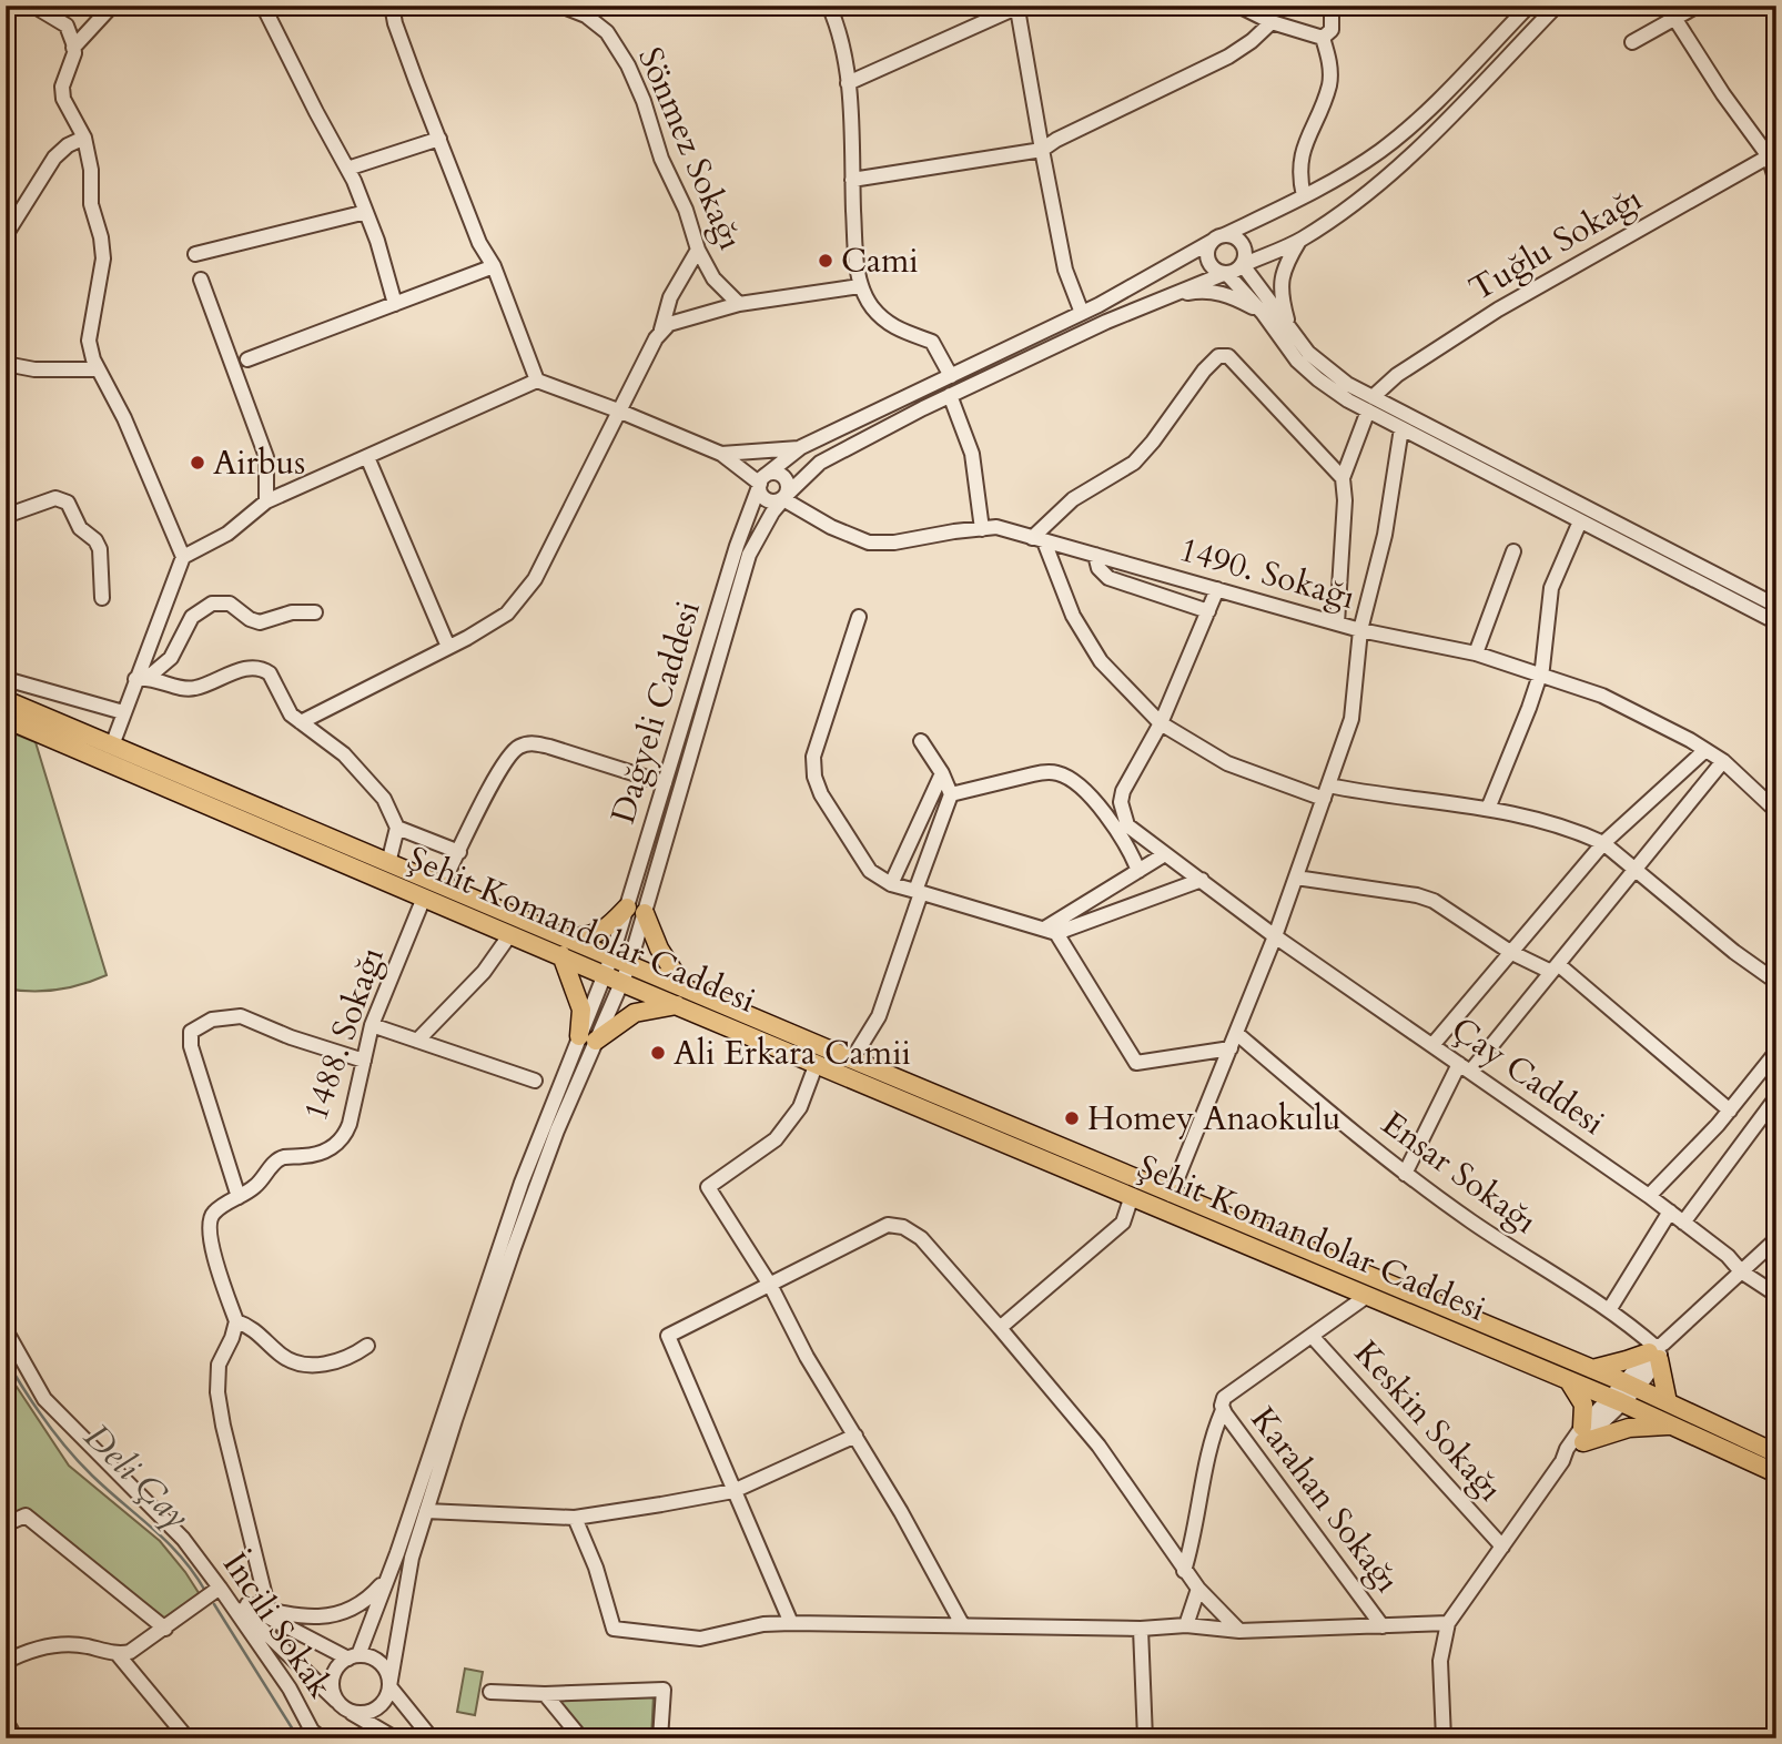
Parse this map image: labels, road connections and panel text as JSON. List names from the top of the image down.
{
  "streets": {
    "main road": ["Şehit Komandolar Caddesi"],
    "street": [
      "Sönmez Sokağı",
      "Tuğlu Sokağı",
      "1490. Sokağı",
      "Dağyeli Caddesi",
      "1488. Sokağı",
      "Çay Caddesi",
      "Ensar Sokağı",
      "Keskin Sokağı",
      "Karahan Sokağı",
      "İncili Sokak"
    ]
  },
  "crossings": [
    ["1490. Sokağı", "Dağyeli Caddesi"],
    ["1490. Sokağı", "Çay Caddesi"],
    ["Dağyeli Caddesi", "Şehit Komandolar Caddesi"],
    ["Şehit Komandolar Caddesi", "1488. Sokağı"],
    ["Şehit Komandolar Caddesi", "Karahan Sokağı"],
    ["Keskin Sokağı", "Karahan Sokağı"]
  ],
  "water": ["Deli Çay"],
  "places": [
    "Cami",
    "Airbus",
    "Ali Erkara Camii",
    "Homey Anaokulu"
  ]
}
